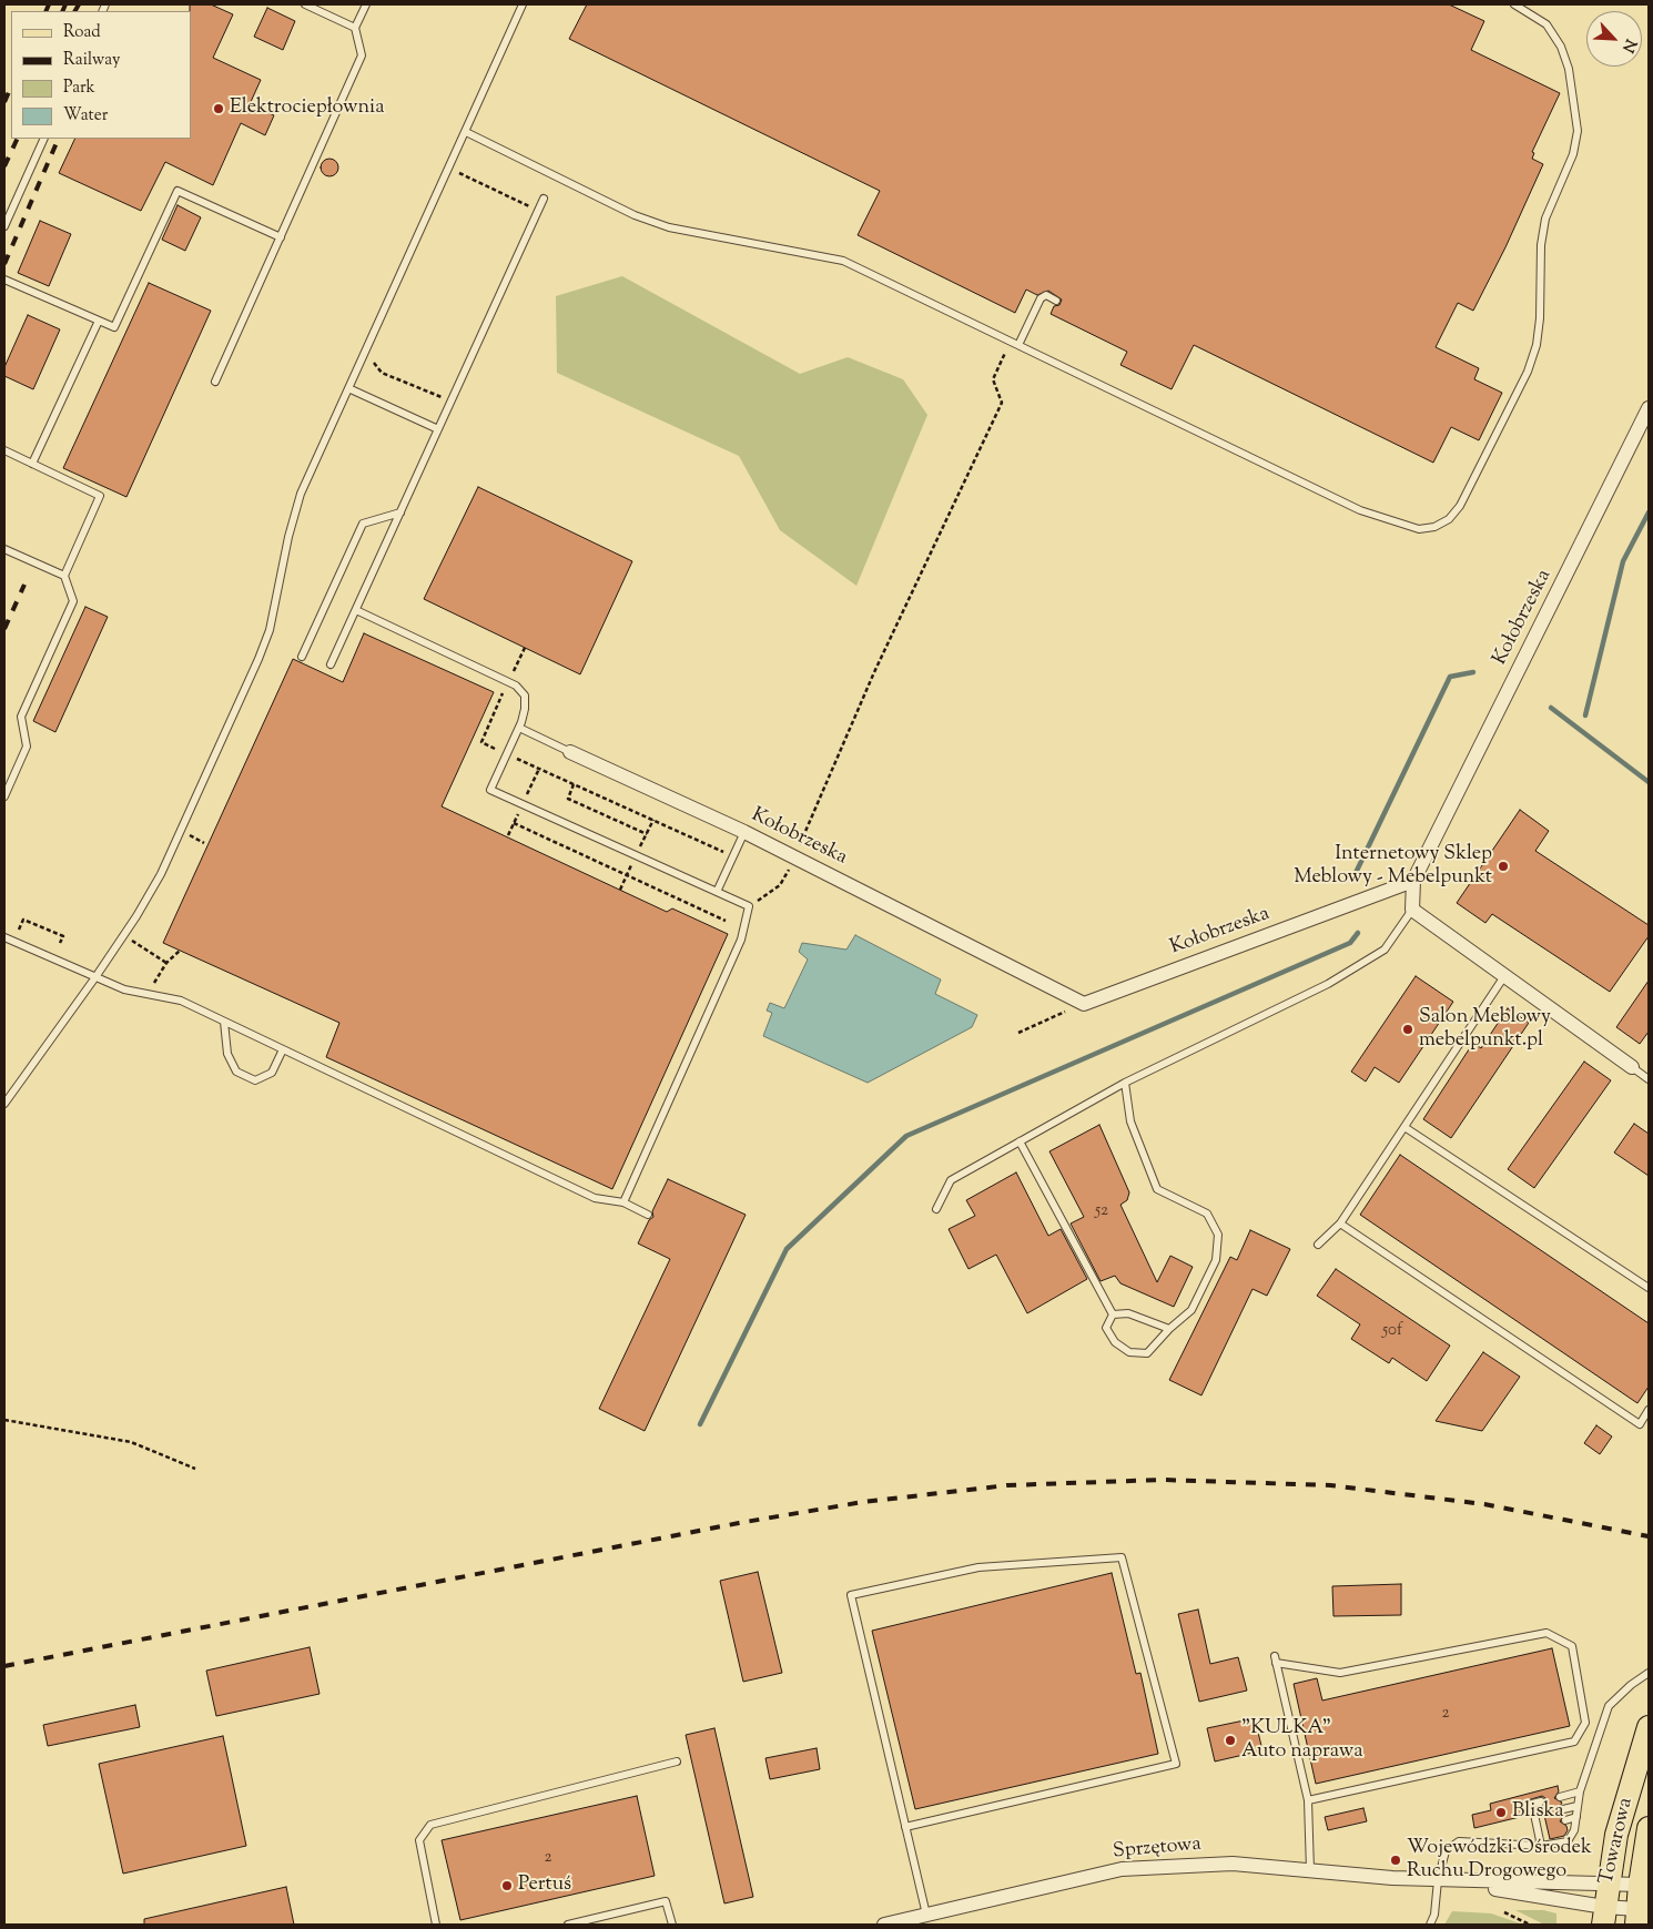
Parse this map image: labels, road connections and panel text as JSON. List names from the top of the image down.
{
  "streets": {
    "main road": ["Towarowa"],
    "street": ["Kołobrzeska", "Sprzętowa"]
  },
  "crossings": [
    ["Towarowa", "Sprzętowa"]
  ],
  "places": [
    "Elektrociepłownia",
    "Internetowy Sklep Meblowy - Mebelpunkt",
    "Salon Meblowy mebelpunkt.pl",
    "\"KULKA\" Auto naprawa",
    "Bliska",
    "Wojewódzki Ośrodek Ruchu Drogowego",
    "Pertuś"
  ],
  "house_numbers": [
    "52",
    "50f",
    "2",
    "2"
  ],
  "legend": [
    "Road",
    "Railway",
    "Park",
    "Water"
  ],
  "north": "bottom right"
}
